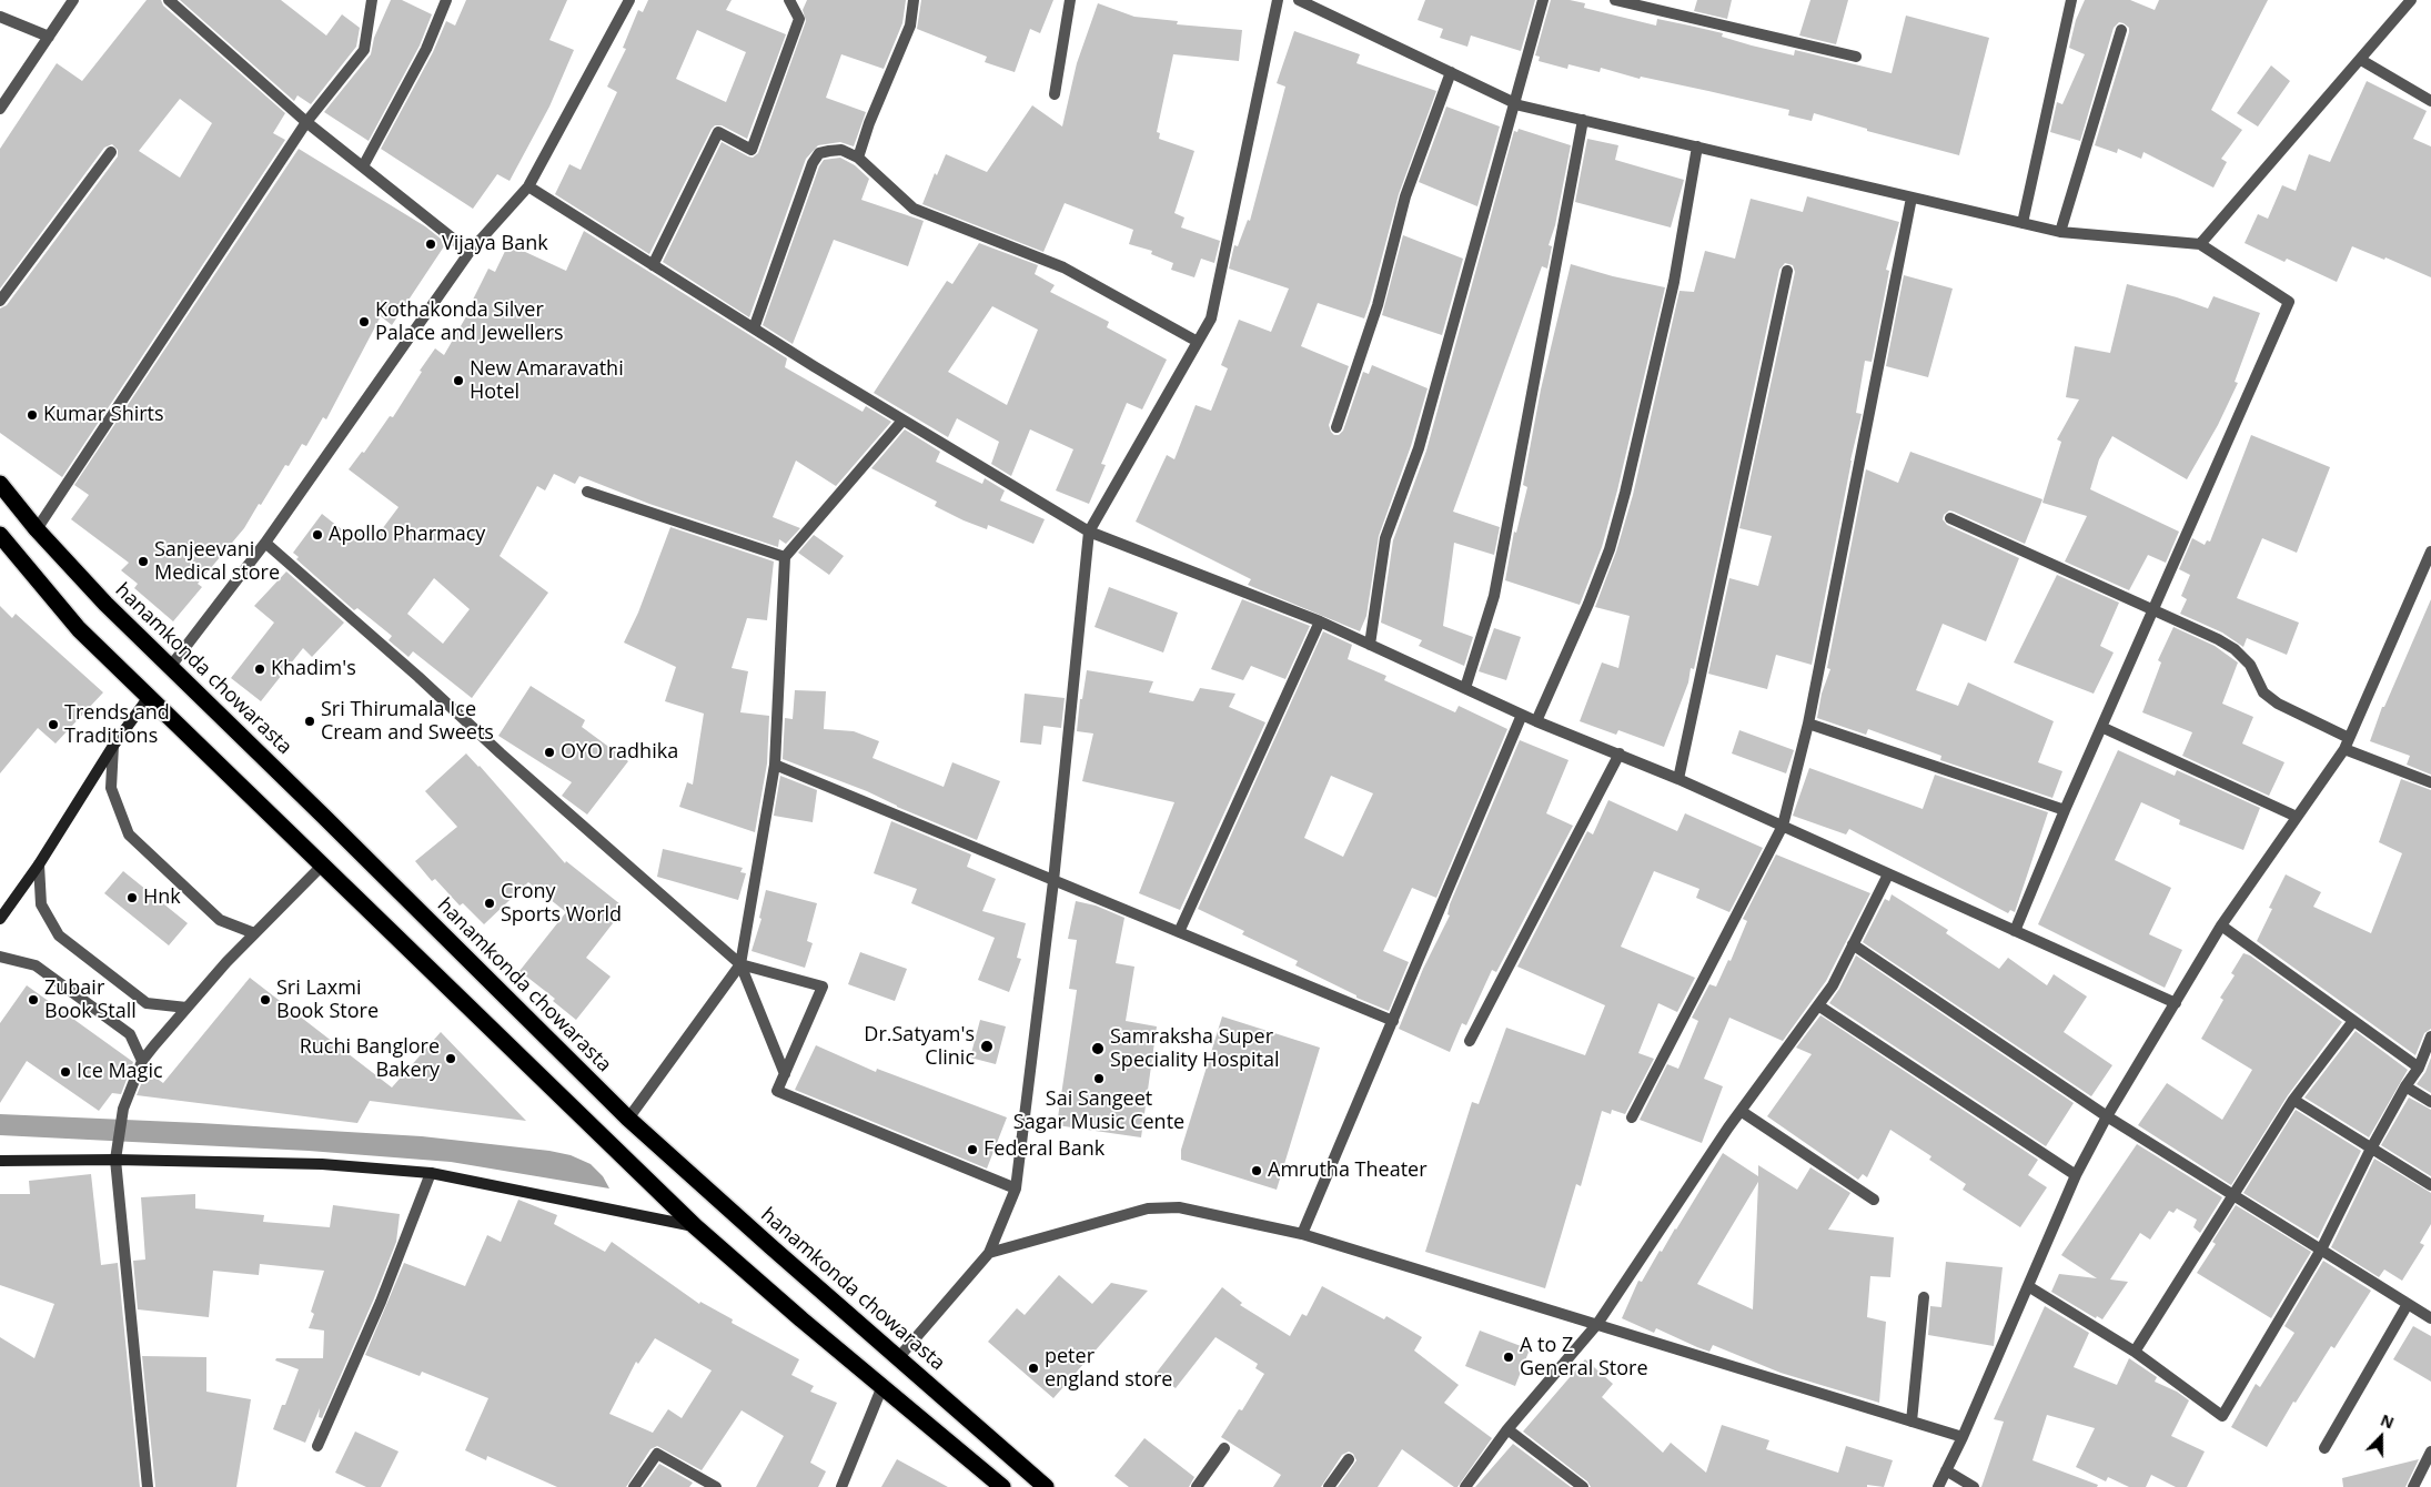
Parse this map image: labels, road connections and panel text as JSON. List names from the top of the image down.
{
  "streets": {
    "highway": ["hanamkonda chowarasta"]
  },
  "places": [
    "Vijaya Bank",
    "Kothakonda Silver Palace and Jewellers",
    "New Amaravathi Hotel",
    "Kumar Shirts",
    "Apollo Pharmacy",
    "Sanjeevani Medical store",
    "Khadim's",
    "Sri Thirumala Ice Cream and Sweets",
    "Trends and Traditions",
    "OYO radhika",
    "Hnk",
    "Crony Sports World",
    "Zubair Book Stall",
    "Sri Laxmi Book Store",
    "Dr.Satyam's Clinic",
    "Samraksha Super Speciality Hospital",
    "Ruchi Banglore Bakery",
    "Ice Magic",
    "Sai Sangeet Sagar Music Cente",
    "Federal Bank",
    "Amrutha Theater",
    "A to Z General Store",
    "peter england store"
  ],
  "north": "top"
}
